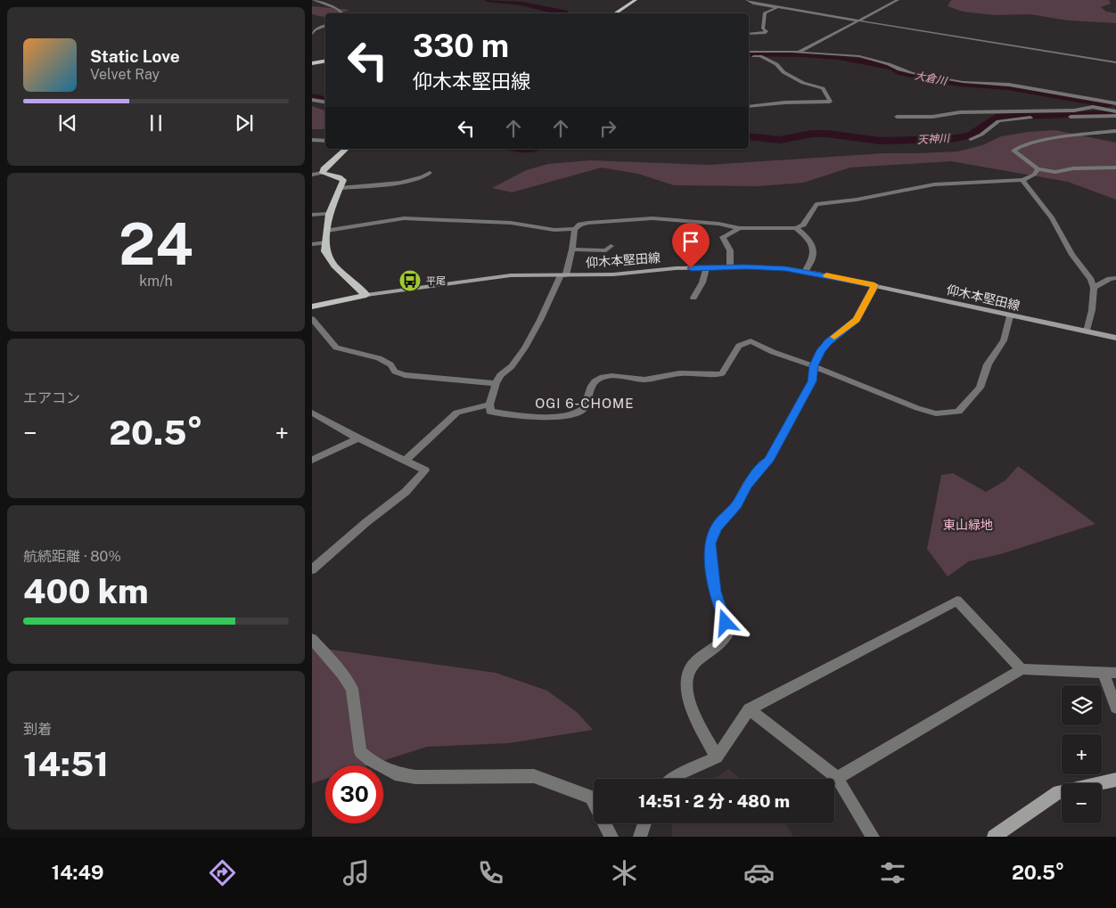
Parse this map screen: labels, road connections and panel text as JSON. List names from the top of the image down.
{
  "streets": {
    "main road": ["仰木本堅田線"]
  },
  "districts": ["OGI 6-CHOME"],
  "water": ["大倉川", "天神川"],
  "parks": ["東山緑地"],
  "places": {
    "bus stop": ["平尾"]
  },
  "page": {
    "turn": ["330 m", "仰木本堅田線"],
    "song": ["Static Love", "Velvet Ray"],
    "tile": [
      ["24", "km/h"],
      "エアコン",
      ["航続距離 · 80%", "400 km"],
      ["到着", "14:51"]
    ],
    "heat": ["−", "20.5°", "+"],
    "map_buttons": ["+", "−"],
    "limit": "30",
    "trip": "14:51 · 2 分 · 480 m",
    "tabs": ["14:49", "20.5°"]
  }
}
